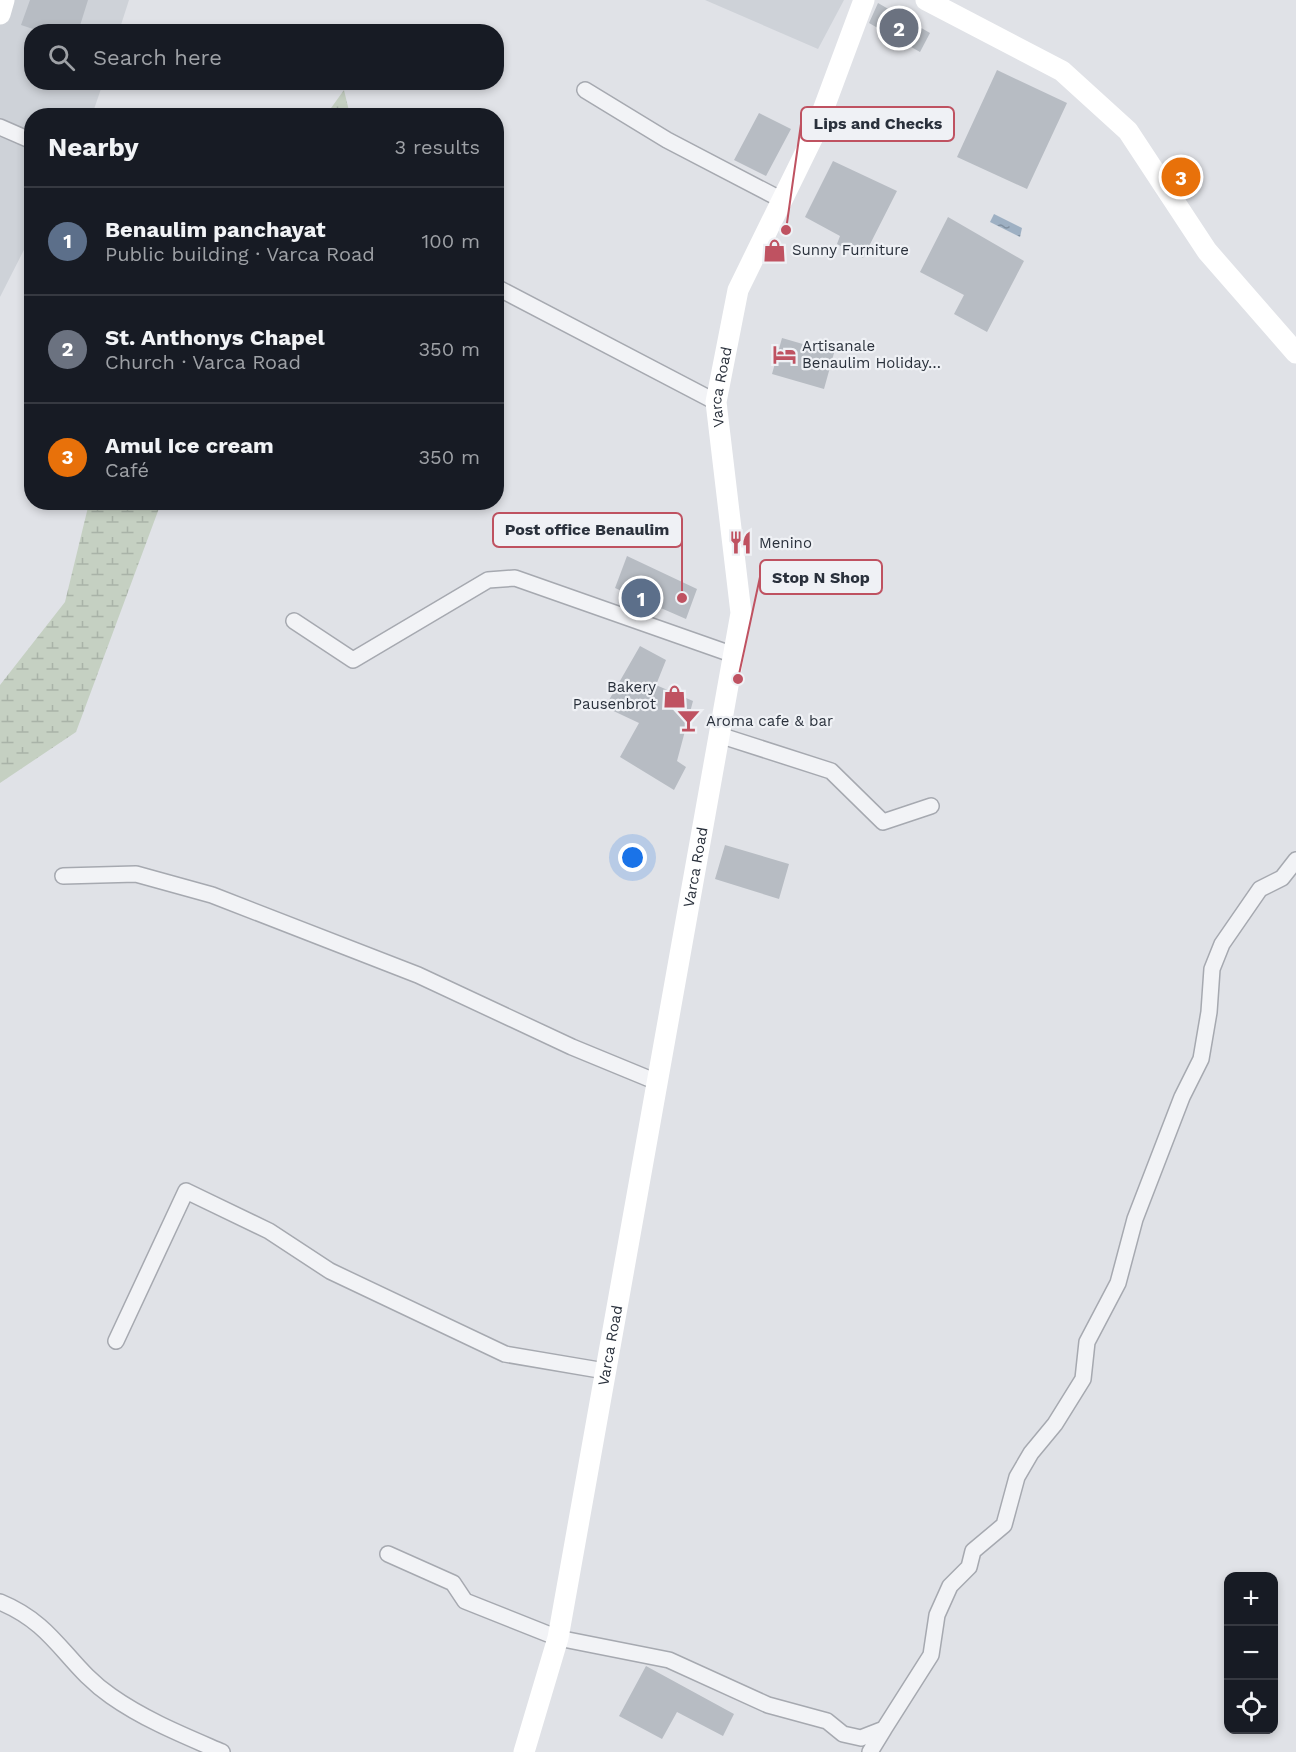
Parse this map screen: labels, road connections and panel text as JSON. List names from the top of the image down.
{
  "streets": {
    "main road": ["Varca Road"]
  },
  "places": {
    "other": ["Lips and Checks", "Post office Benaulim", "Stop N Shop"],
    "shop": ["Sunny Furniture", "Bakery Pausenbrot"],
    "hotel": ["Artisanale Benaulim Holiday…"],
    "restaurant": ["Menino"],
    "bar": ["Aroma cafe & bar"]
  },
  "page": {
    "pins": ["2", "3", "1"],
    "search": "Search here",
    "heading": ["Nearby", "3 results"],
    "list": [
      {
        "mark": "1",
        "name": "Benaulim panchayat",
        "note": "Public building · Varca Road",
        "value": "100 m"
      },
      {
        "mark": "2",
        "name": "St. Anthonys Chapel",
        "note": "Church · Varca Road",
        "value": "350 m"
      },
      {
        "mark": "3",
        "name": "Amul Ice cream",
        "note": "Café",
        "value": "350 m"
      }
    ],
    "map_buttons": ["+", "−"]
  }
}
